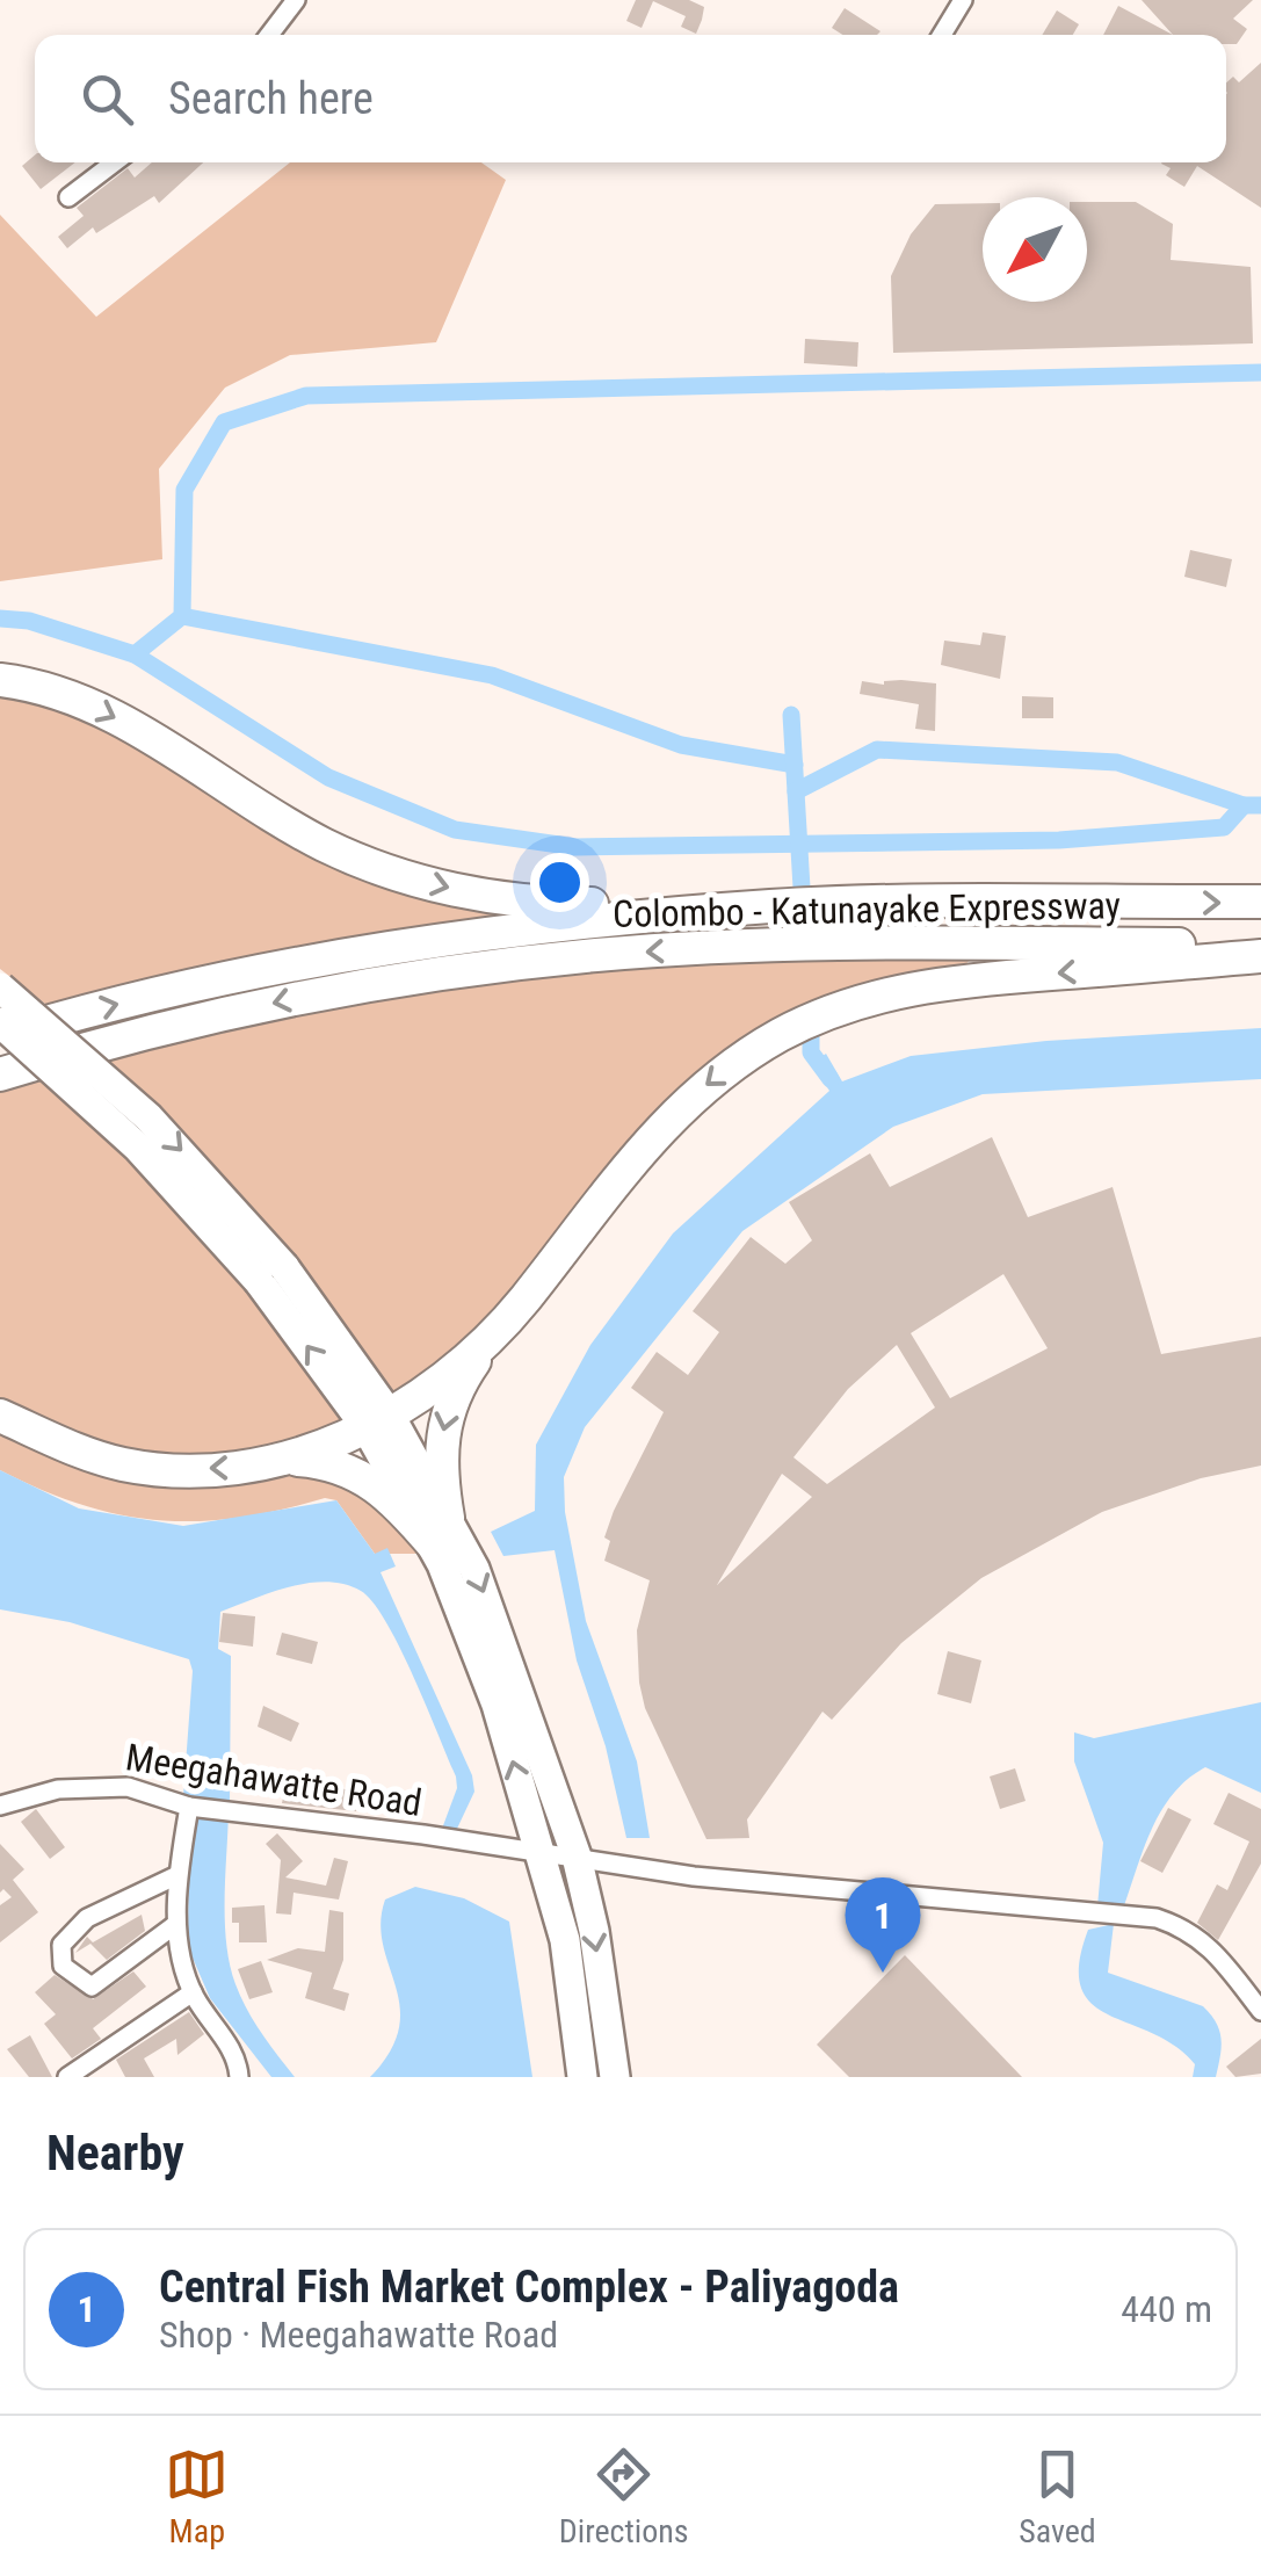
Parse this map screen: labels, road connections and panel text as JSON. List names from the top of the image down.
{
  "streets": {
    "highway": ["Colombo - Katunayake Expressway"],
    "street": ["Meegahawatte Road"]
  },
  "north": "bottom left",
  "page": {
    "search": "Search here",
    "pins": "1",
    "heading": "Nearby",
    "list": [
      {
        "mark": "1",
        "name": "Central Fish Market Complex - Paliyagoda",
        "note": "Shop · Meegahawatte Road",
        "value": "440 m"
      }
    ],
    "nav": ["Map", "Directions", "Saved"]
  }
}
